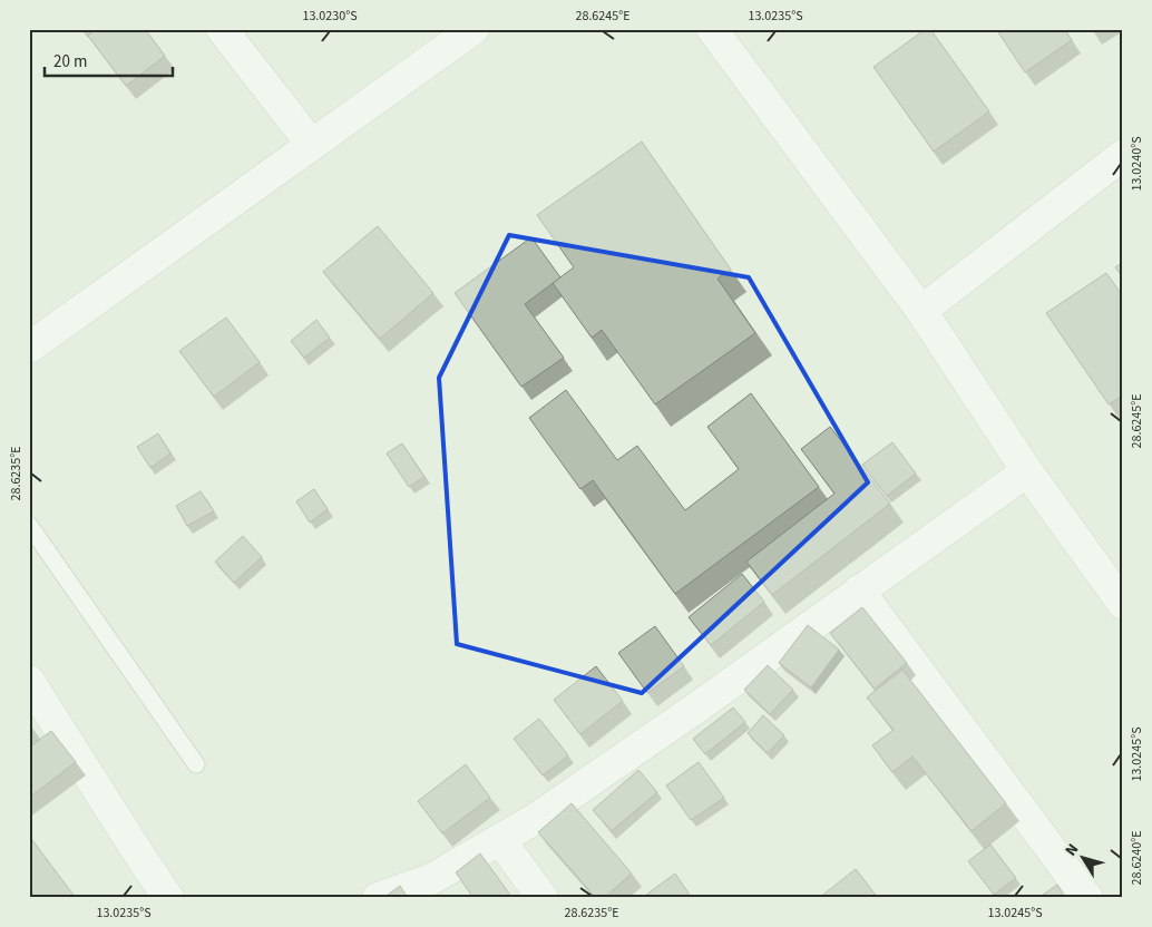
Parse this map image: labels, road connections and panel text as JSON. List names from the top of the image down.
{
  "scale_bar": "20 m",
  "north": "top left",
  "coordinates": [
    "13.0230°S",
    "28.6245°E",
    "13.0235°S",
    "13.0240°S",
    "28.6235°E",
    "13.0245°S",
    "28.6240°E"
  ]
}
